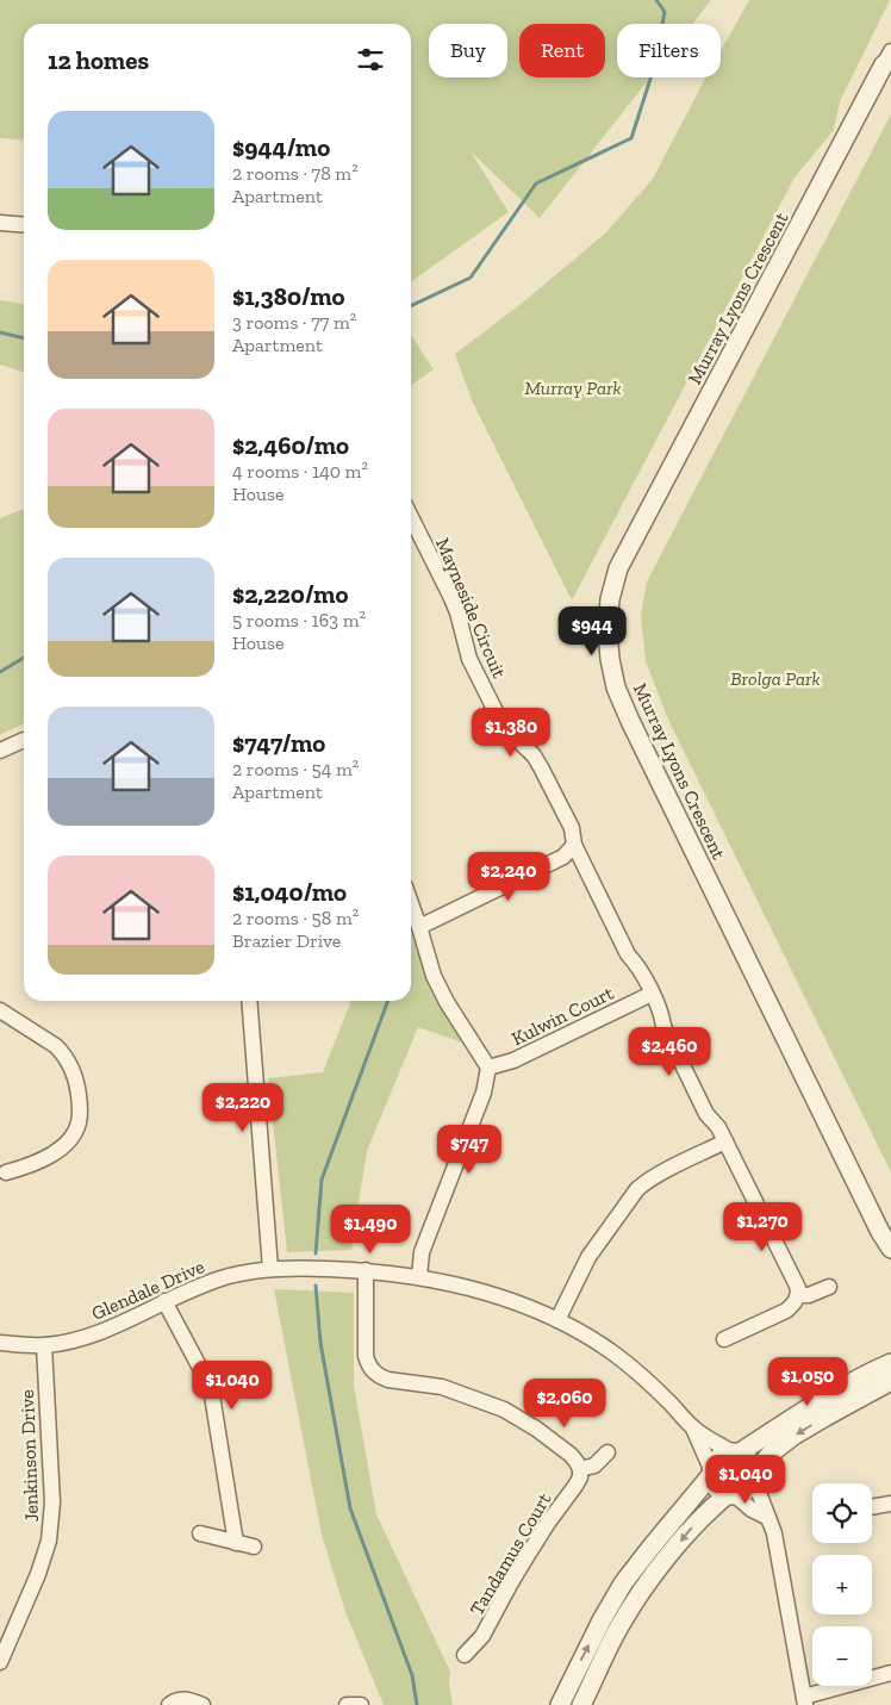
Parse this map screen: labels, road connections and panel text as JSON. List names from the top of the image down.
{
  "streets": {
    "street": [
      "Murray Lyons Crescent",
      "Mayneside Circuit",
      "Kulwin Court",
      "Glendale Drive",
      "Jenkinson Drive",
      "Tandamus Court"
    ]
  },
  "crossings": [
    ["Mayneside Circuit", "Kulwin Court"],
    ["Glendale Drive", "Jenkinson Drive"]
  ],
  "parks": ["Murray Park", "Brolga Park"],
  "page": {
    "chip": ["Buy", "Rent", "Filters"],
    "heading": "12 homes",
    "list": [
      {
        "name": "$944/mo",
        "note": "2 rooms · 78 m² · Apartment"
      },
      {
        "name": "$1,380/mo",
        "note": "3 rooms · 77 m² · Apartment"
      },
      {
        "name": "$2,460/mo",
        "note": "4 rooms · 140 m² · House"
      },
      {
        "name": "$2,220/mo",
        "note": "5 rooms · 163 m² · House"
      },
      {
        "name": "$747/mo",
        "note": "2 rooms · 54 m² · Apartment"
      },
      {
        "name": "$1,040/mo",
        "note": "2 rooms · 58 m² · Brazier Drive"
      }
    ],
    "price": [
      "$944",
      "$1,380",
      "$2,240",
      "$2,460",
      "$2,220",
      "$747",
      "$1,270",
      "$1,490",
      "$1,050",
      "$1,040",
      "$2,060",
      "$1,040"
    ],
    "map_buttons": ["+", "−"]
  }
}
